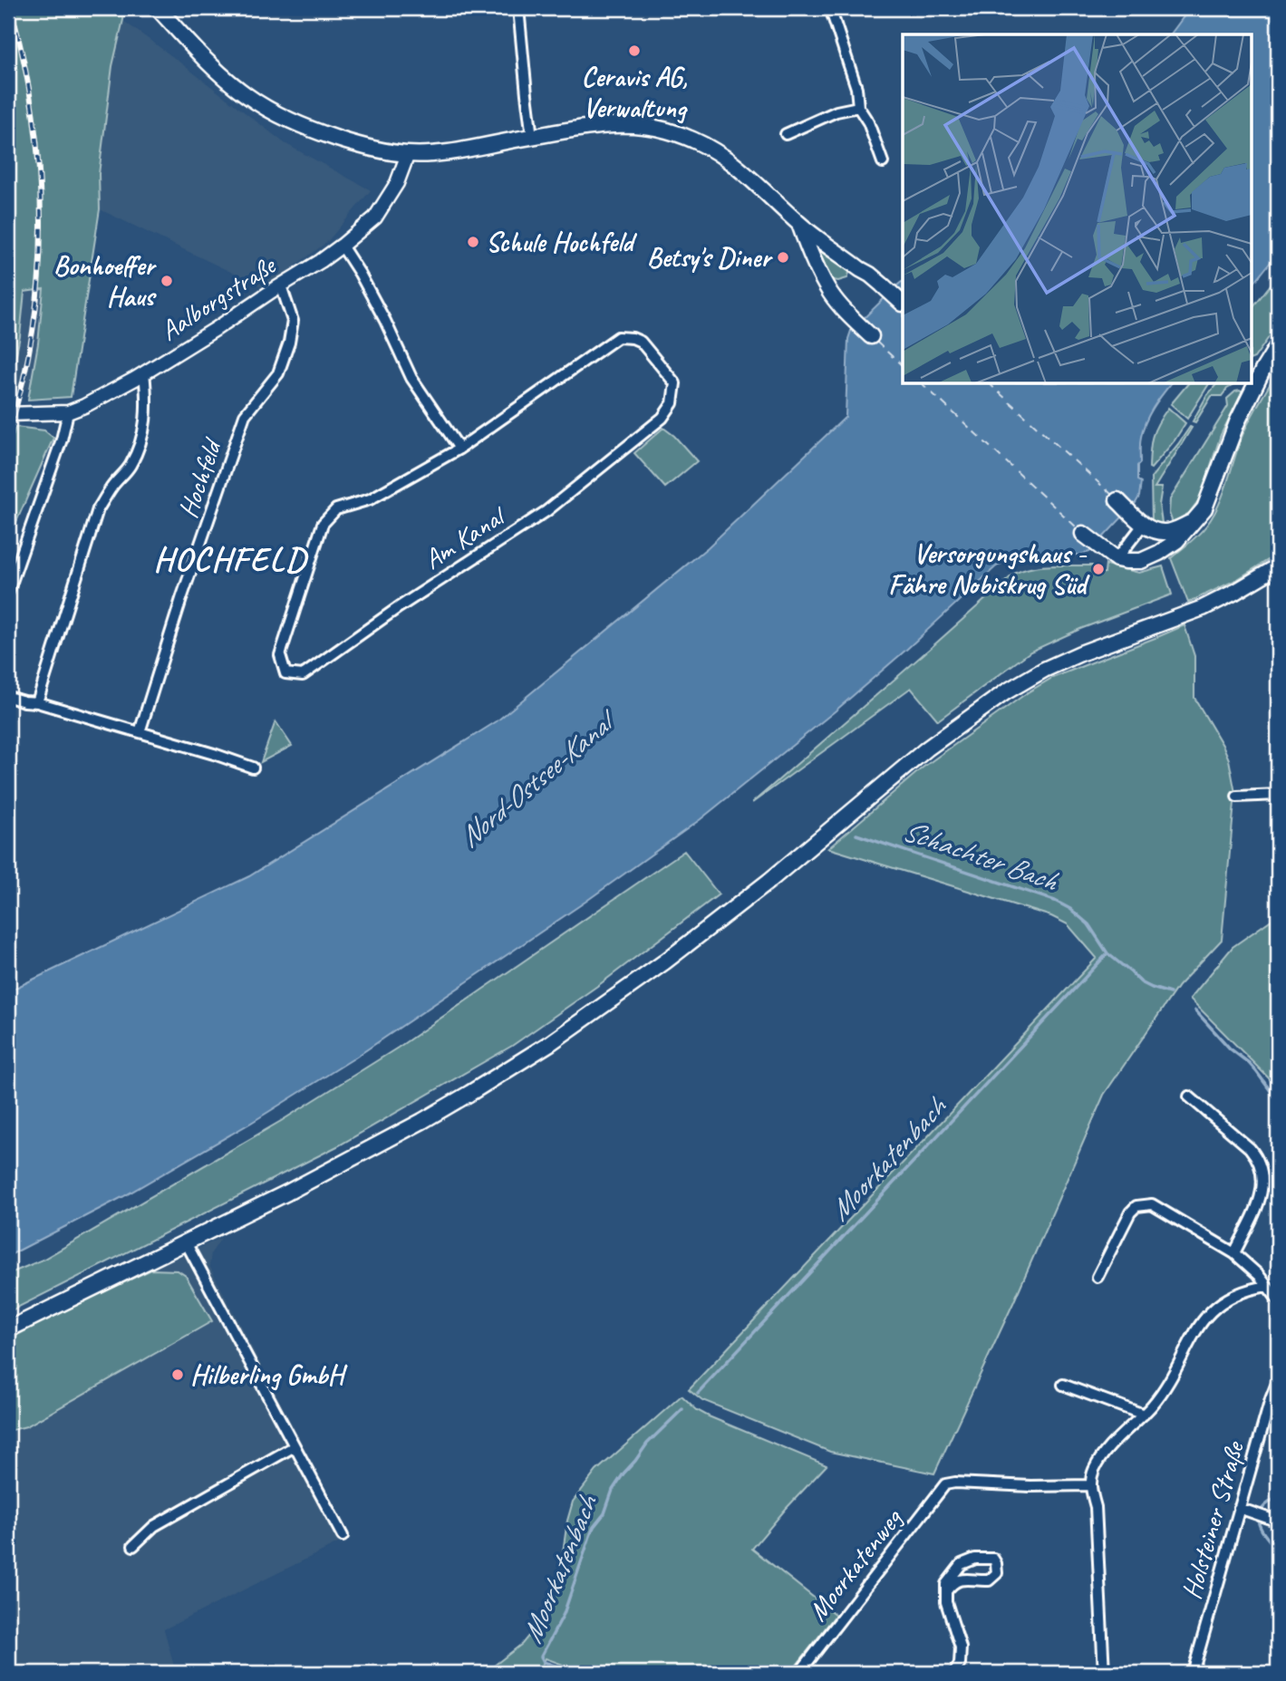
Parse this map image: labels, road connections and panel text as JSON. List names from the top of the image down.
{
  "streets": {
    "street": [
      "Aalborgstraße",
      "Hochfeld",
      "Am Kanal",
      "Holsteiner Straße",
      "Moorkatenweg"
    ]
  },
  "crossings": [
    ["Aalborgstraße", "Hochfeld"]
  ],
  "districts": ["HOCHFELD"],
  "water": ["Nord-Ostsee-Kanal", "Schachter Bach", "Moorkatenbach"],
  "places": [
    "Ceravis AG, Verwaltung",
    "Schule Hochfeld",
    "Betsy's Diner",
    "Bonhoeffer Haus",
    "Versorgungshaus - Fähre Nobiskrug Süd",
    "Hilberling GmbH"
  ]
}
